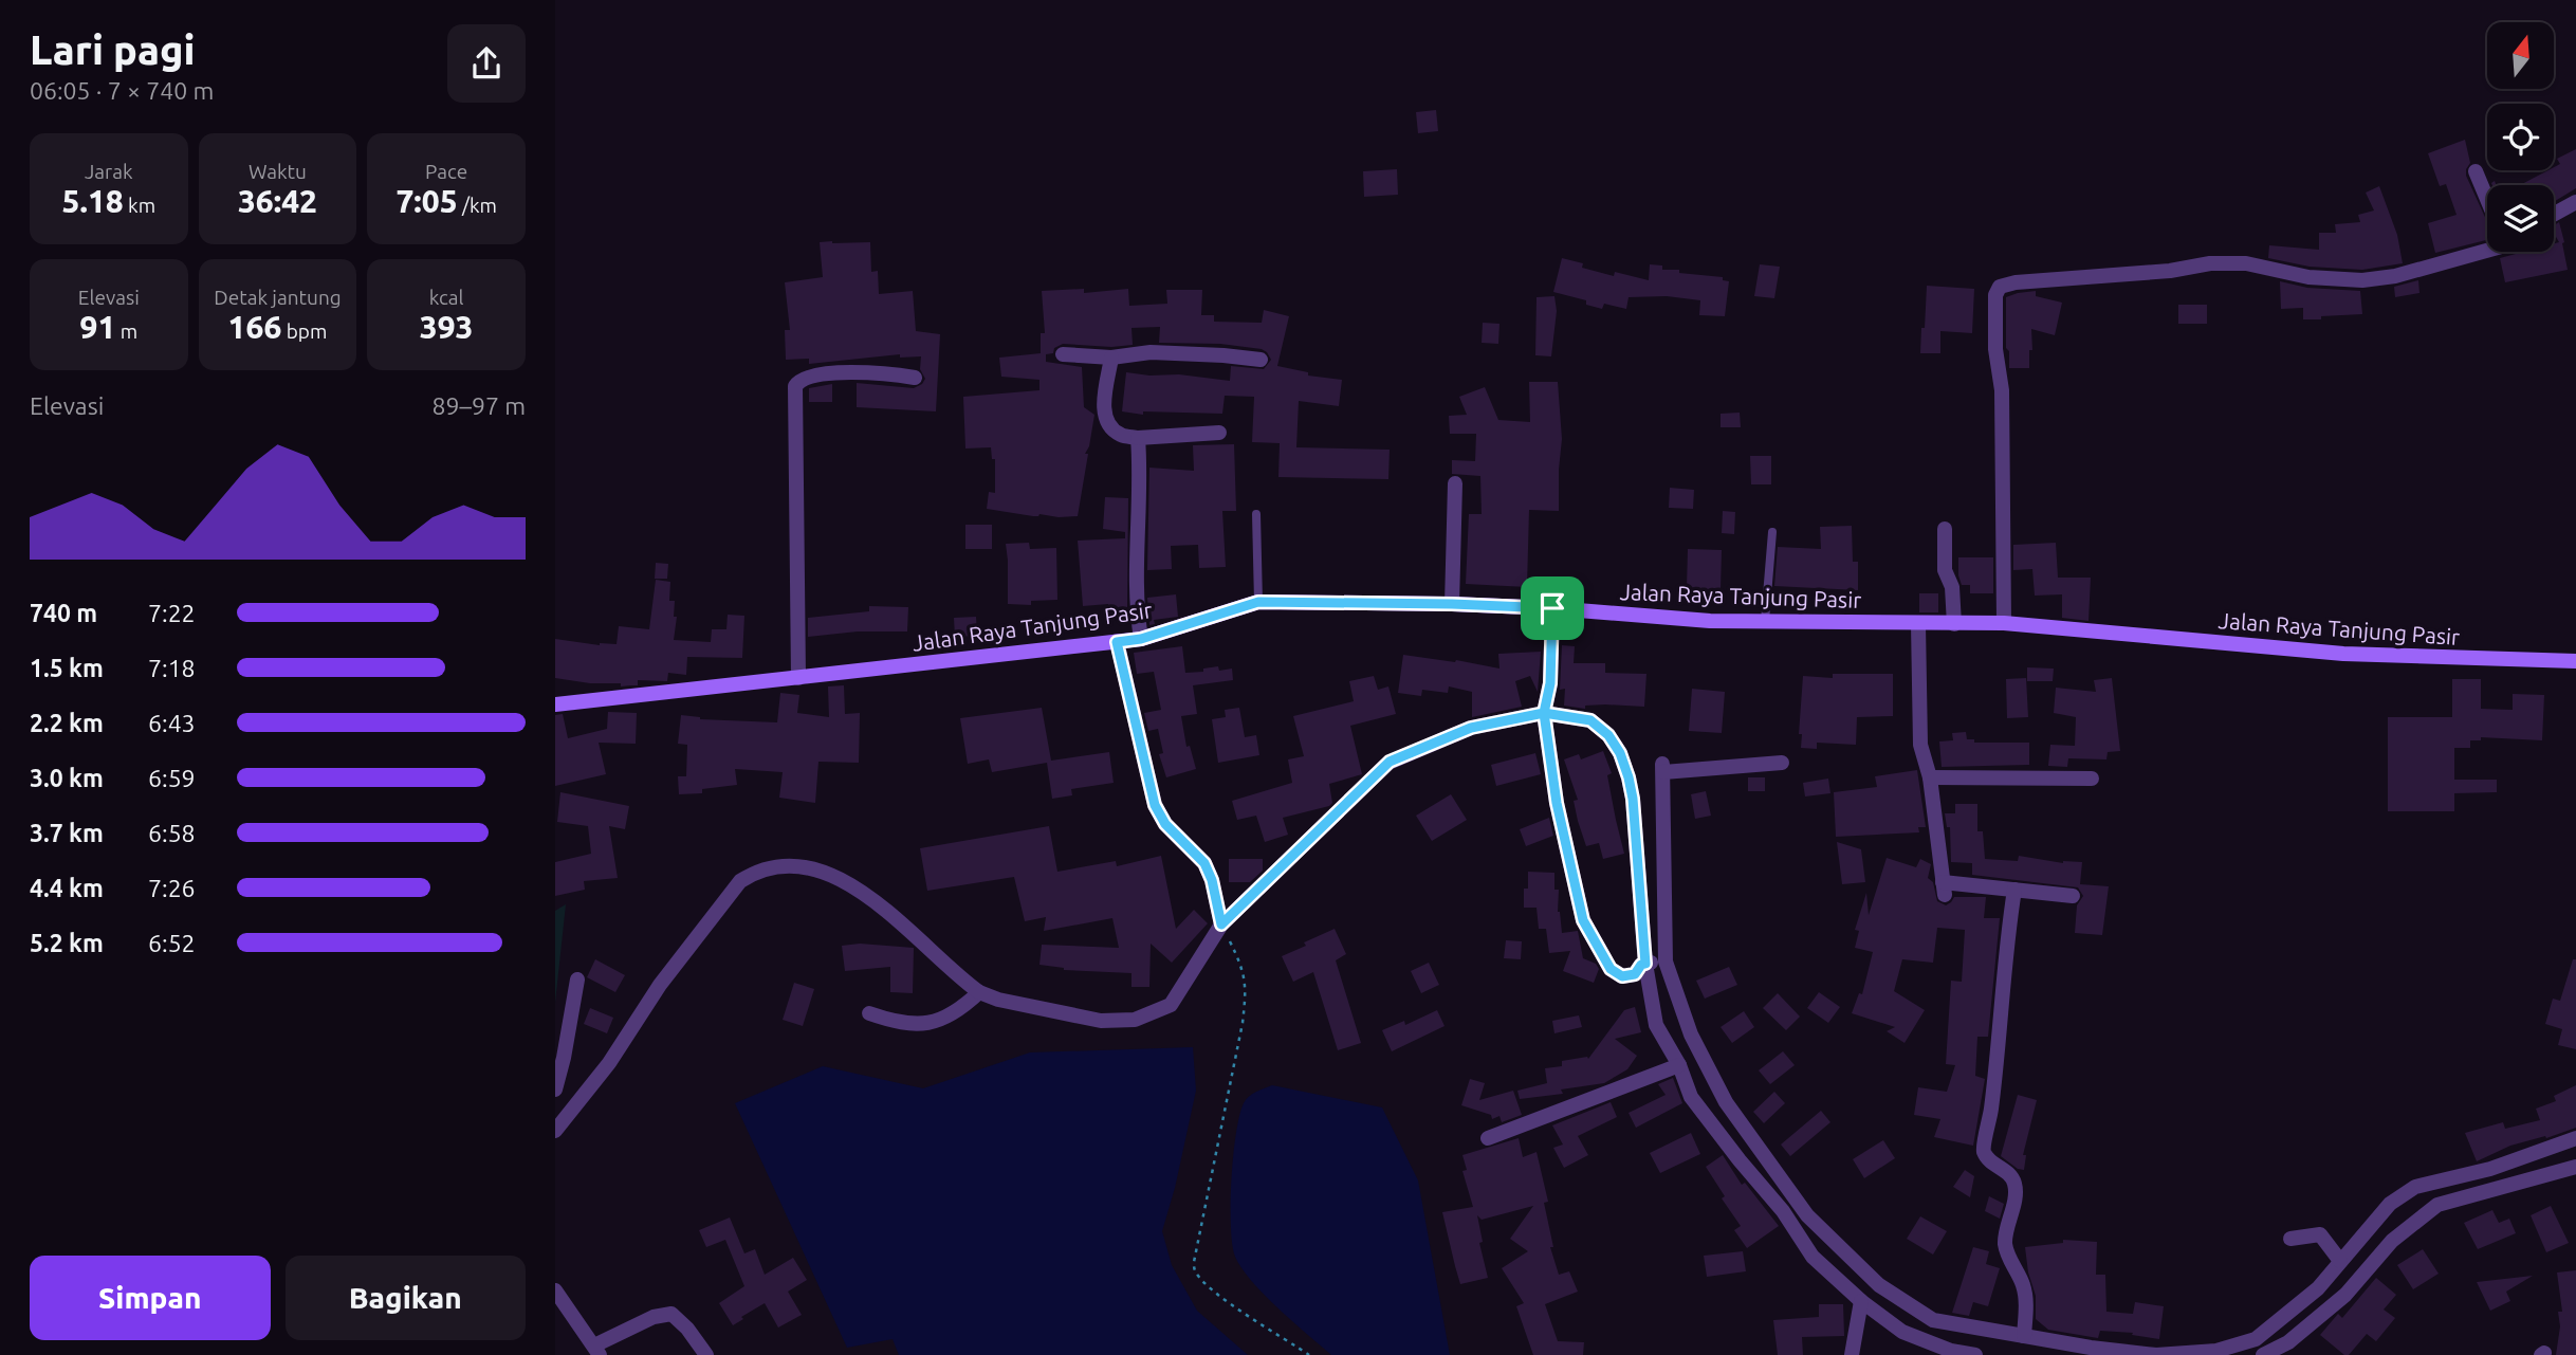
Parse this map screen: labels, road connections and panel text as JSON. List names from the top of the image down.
{
  "streets": {
    "street": ["Jalan Raya Tanjung Pasir"]
  },
  "north": "top",
  "page": {
    "heading": ["Lari pagi", "06:05 · 7 × 740 m"],
    "stats": [
      ["Jarak", "5.18 km"],
      ["Waktu", "36:42"],
      ["Pace", "7:05 /km"],
      ["Elevasi", "91 m"],
      ["Detak jantung", "166 bpm"],
      ["kcal", "393"]
    ],
    "chart": ["Elevasi", "89–97 m"],
    "list": [
      {
        "name": "740 m",
        "note": "7:22"
      },
      {
        "name": "1.5 km",
        "note": "7:18"
      },
      {
        "name": "2.2 km",
        "note": "6:43"
      },
      {
        "name": "3.0 km",
        "note": "6:59"
      },
      {
        "name": "3.7 km",
        "note": "6:58"
      },
      {
        "name": "4.4 km",
        "note": "7:26"
      },
      {
        "name": "5.2 km",
        "note": "6:52"
      }
    ],
    "buttons": ["Simpan", "Bagikan"]
  }
}
